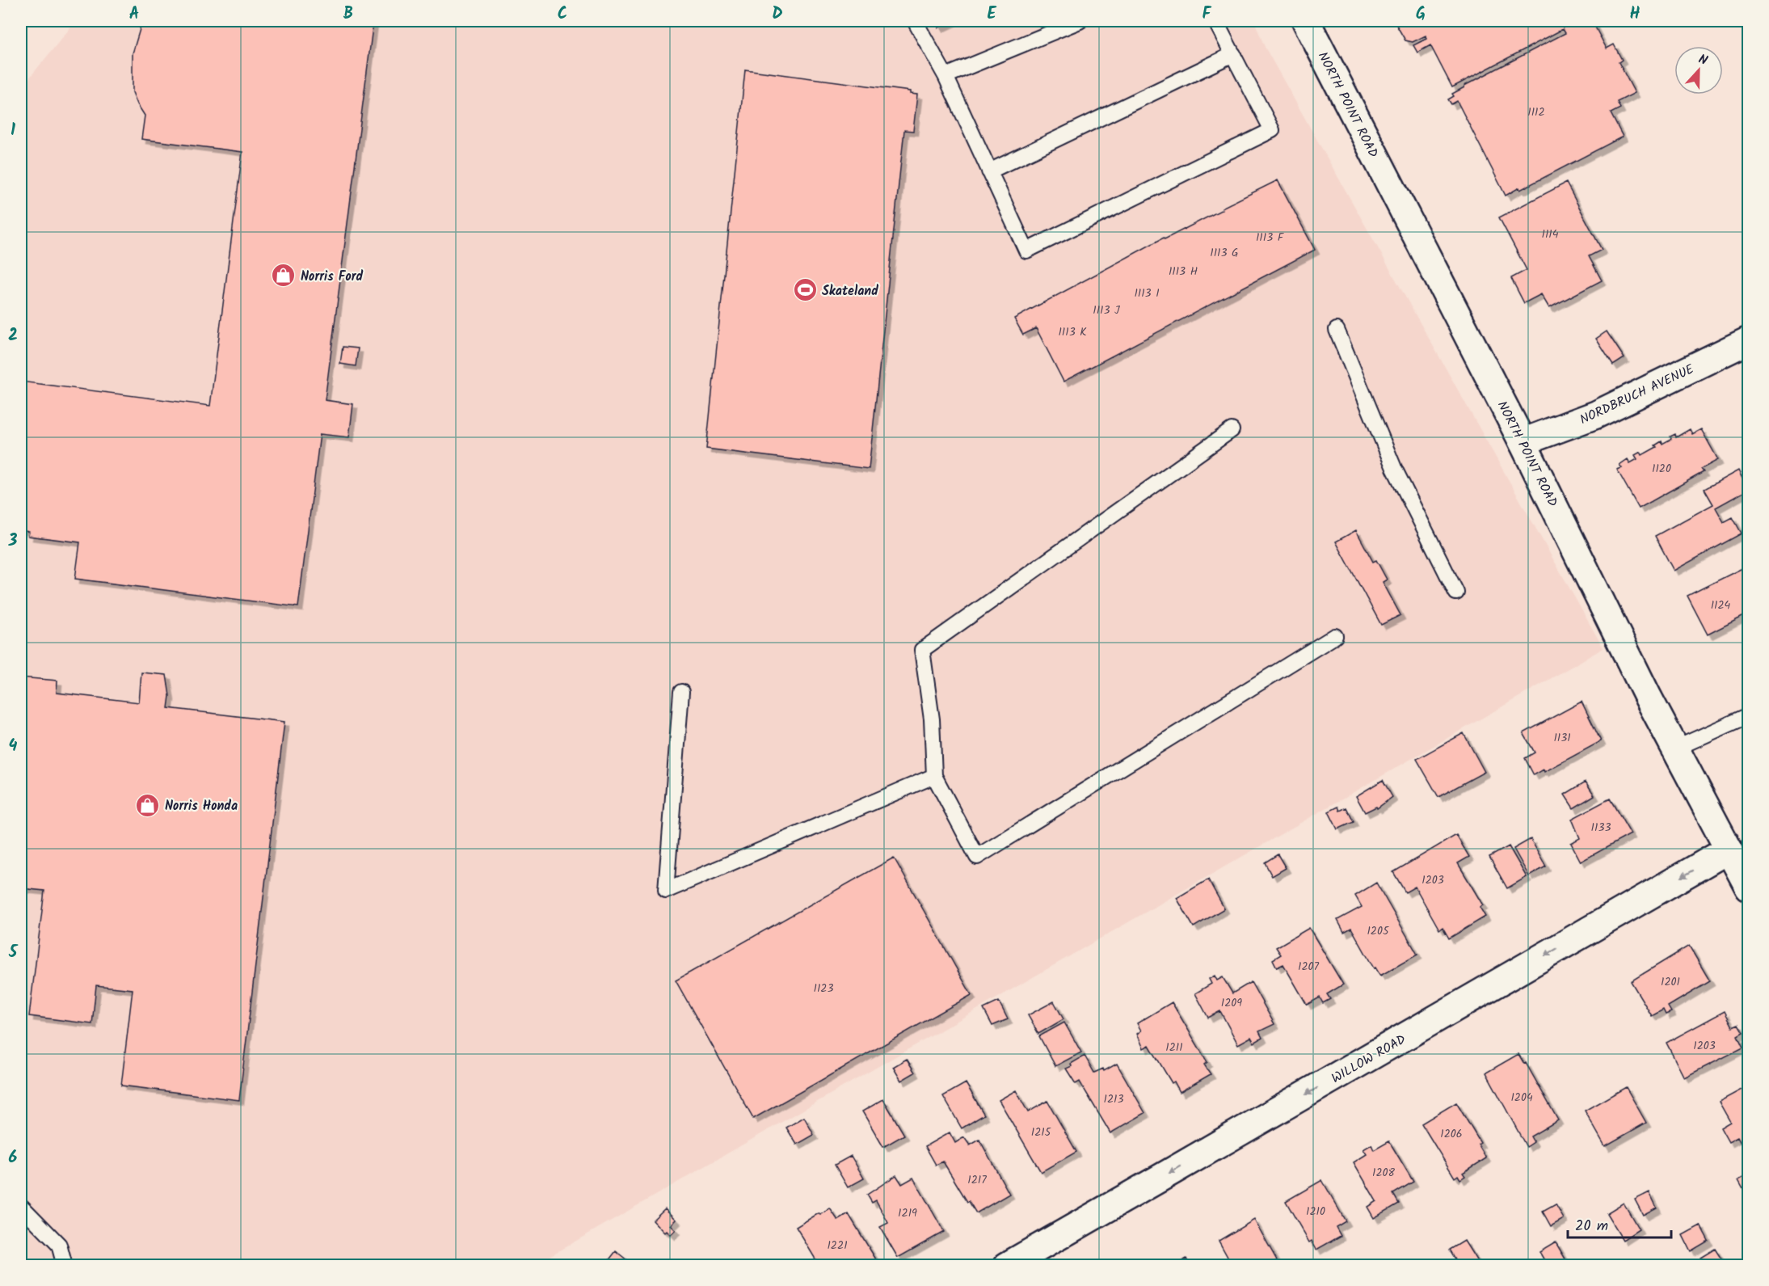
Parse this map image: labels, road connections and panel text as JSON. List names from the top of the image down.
{
  "streets": {
    "street": ["NORTH POINT ROAD", "NORDBRUCH AVENUE", "WILLOW ROAD"]
  },
  "crossings": [
    ["NORTH POINT ROAD", "NORDBRUCH AVENUE"],
    ["NORTH POINT ROAD", "WILLOW ROAD"]
  ],
  "one_way": ["WILLOW ROAD"],
  "places": {
    "shop": ["Norris Ford", "Norris Honda"],
    "sports": ["Skateland"]
  },
  "house_numbers": [
    "1112",
    "1114",
    "1113 F",
    "1113 G",
    "1113 H",
    "1113 I",
    "1113 J",
    "1113 K",
    "1120",
    "1124",
    "1131",
    "1133",
    "1203",
    "1205",
    "1207",
    "1201",
    "1123",
    "1209",
    "1203",
    "1211",
    "1204",
    "1213",
    "1215",
    "1206",
    "1208",
    "1217",
    "1210",
    "1219",
    "1221"
  ],
  "scale_bar": "20 m",
  "north": "top",
  "grid": {
    "columns": [
      "A",
      "B",
      "C",
      "D",
      "E",
      "F",
      "G",
      "H"
    ],
    "rows": [
      "1",
      "2",
      "3",
      "4",
      "5",
      "6"
    ]
  }
}
